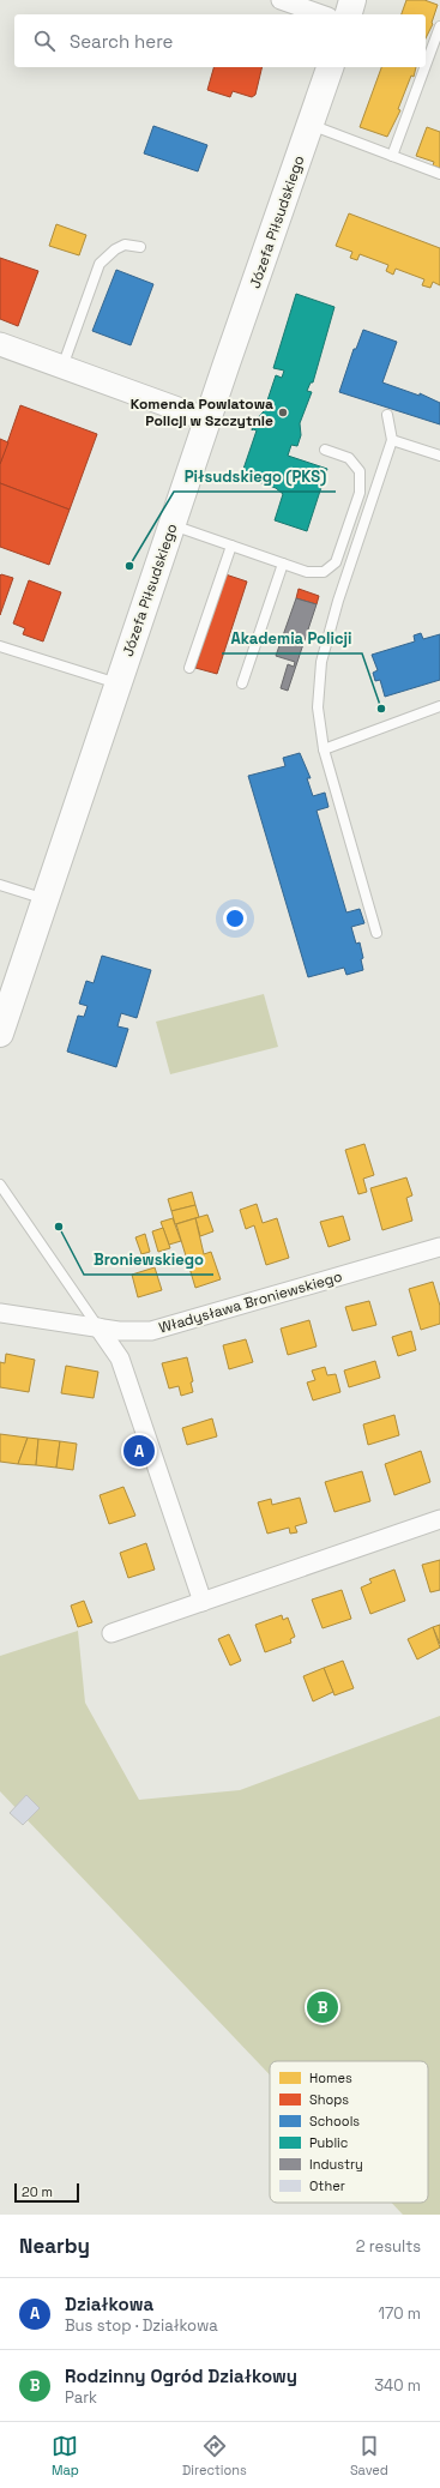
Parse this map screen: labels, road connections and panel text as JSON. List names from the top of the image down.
{
  "streets": {
    "main road": ["Józefa Piłsudskiego"],
    "street": ["Władysława Broniewskiego"]
  },
  "places": [
    "Komenda Powiatowa Policji w Szczytnie",
    "Piłsudskiego (PKS)",
    "Akademia Policji",
    "Broniewskiego"
  ],
  "legend": [
    "Homes",
    "Shops",
    "Schools",
    "Public",
    "Industry",
    "Other"
  ],
  "scale_bar": "20 m",
  "page": {
    "search": "Search here",
    "pins": ["A", "B"],
    "scale": "20 m",
    "heading": ["Nearby", "2 results"],
    "list": [
      {
        "mark": "A",
        "name": "Działkowa",
        "note": "Bus stop · Działkowa",
        "value": "170 m"
      },
      {
        "mark": "B",
        "name": "Rodzinny Ogród Działkowy",
        "note": "Park",
        "value": "340 m"
      }
    ],
    "nav": ["Map", "Directions", "Saved"]
  }
}
